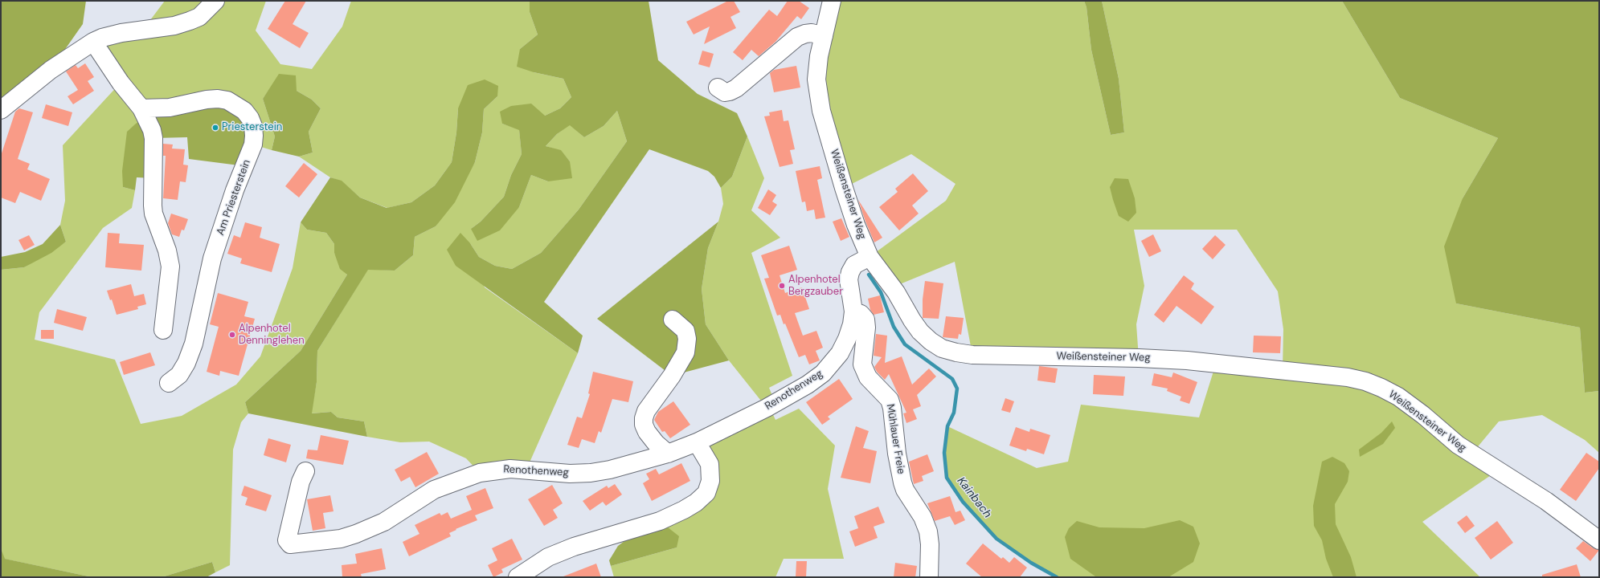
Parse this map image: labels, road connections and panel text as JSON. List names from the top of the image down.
{
  "streets": {
    "street": [
      "Weißensteiner Weg",
      "Am Priesterstein",
      "Renothenweg",
      "Mühlauer Freie"
    ]
  },
  "crossings": [
    ["Weißensteiner Weg", "Renothenweg"],
    ["Renothenweg", "Mühlauer Freie"]
  ],
  "water": ["Kainbach"],
  "places": ["Priesterstein", "Alpenhotel Bergzauber", "Alpenhotel Denninglehen"]
}
